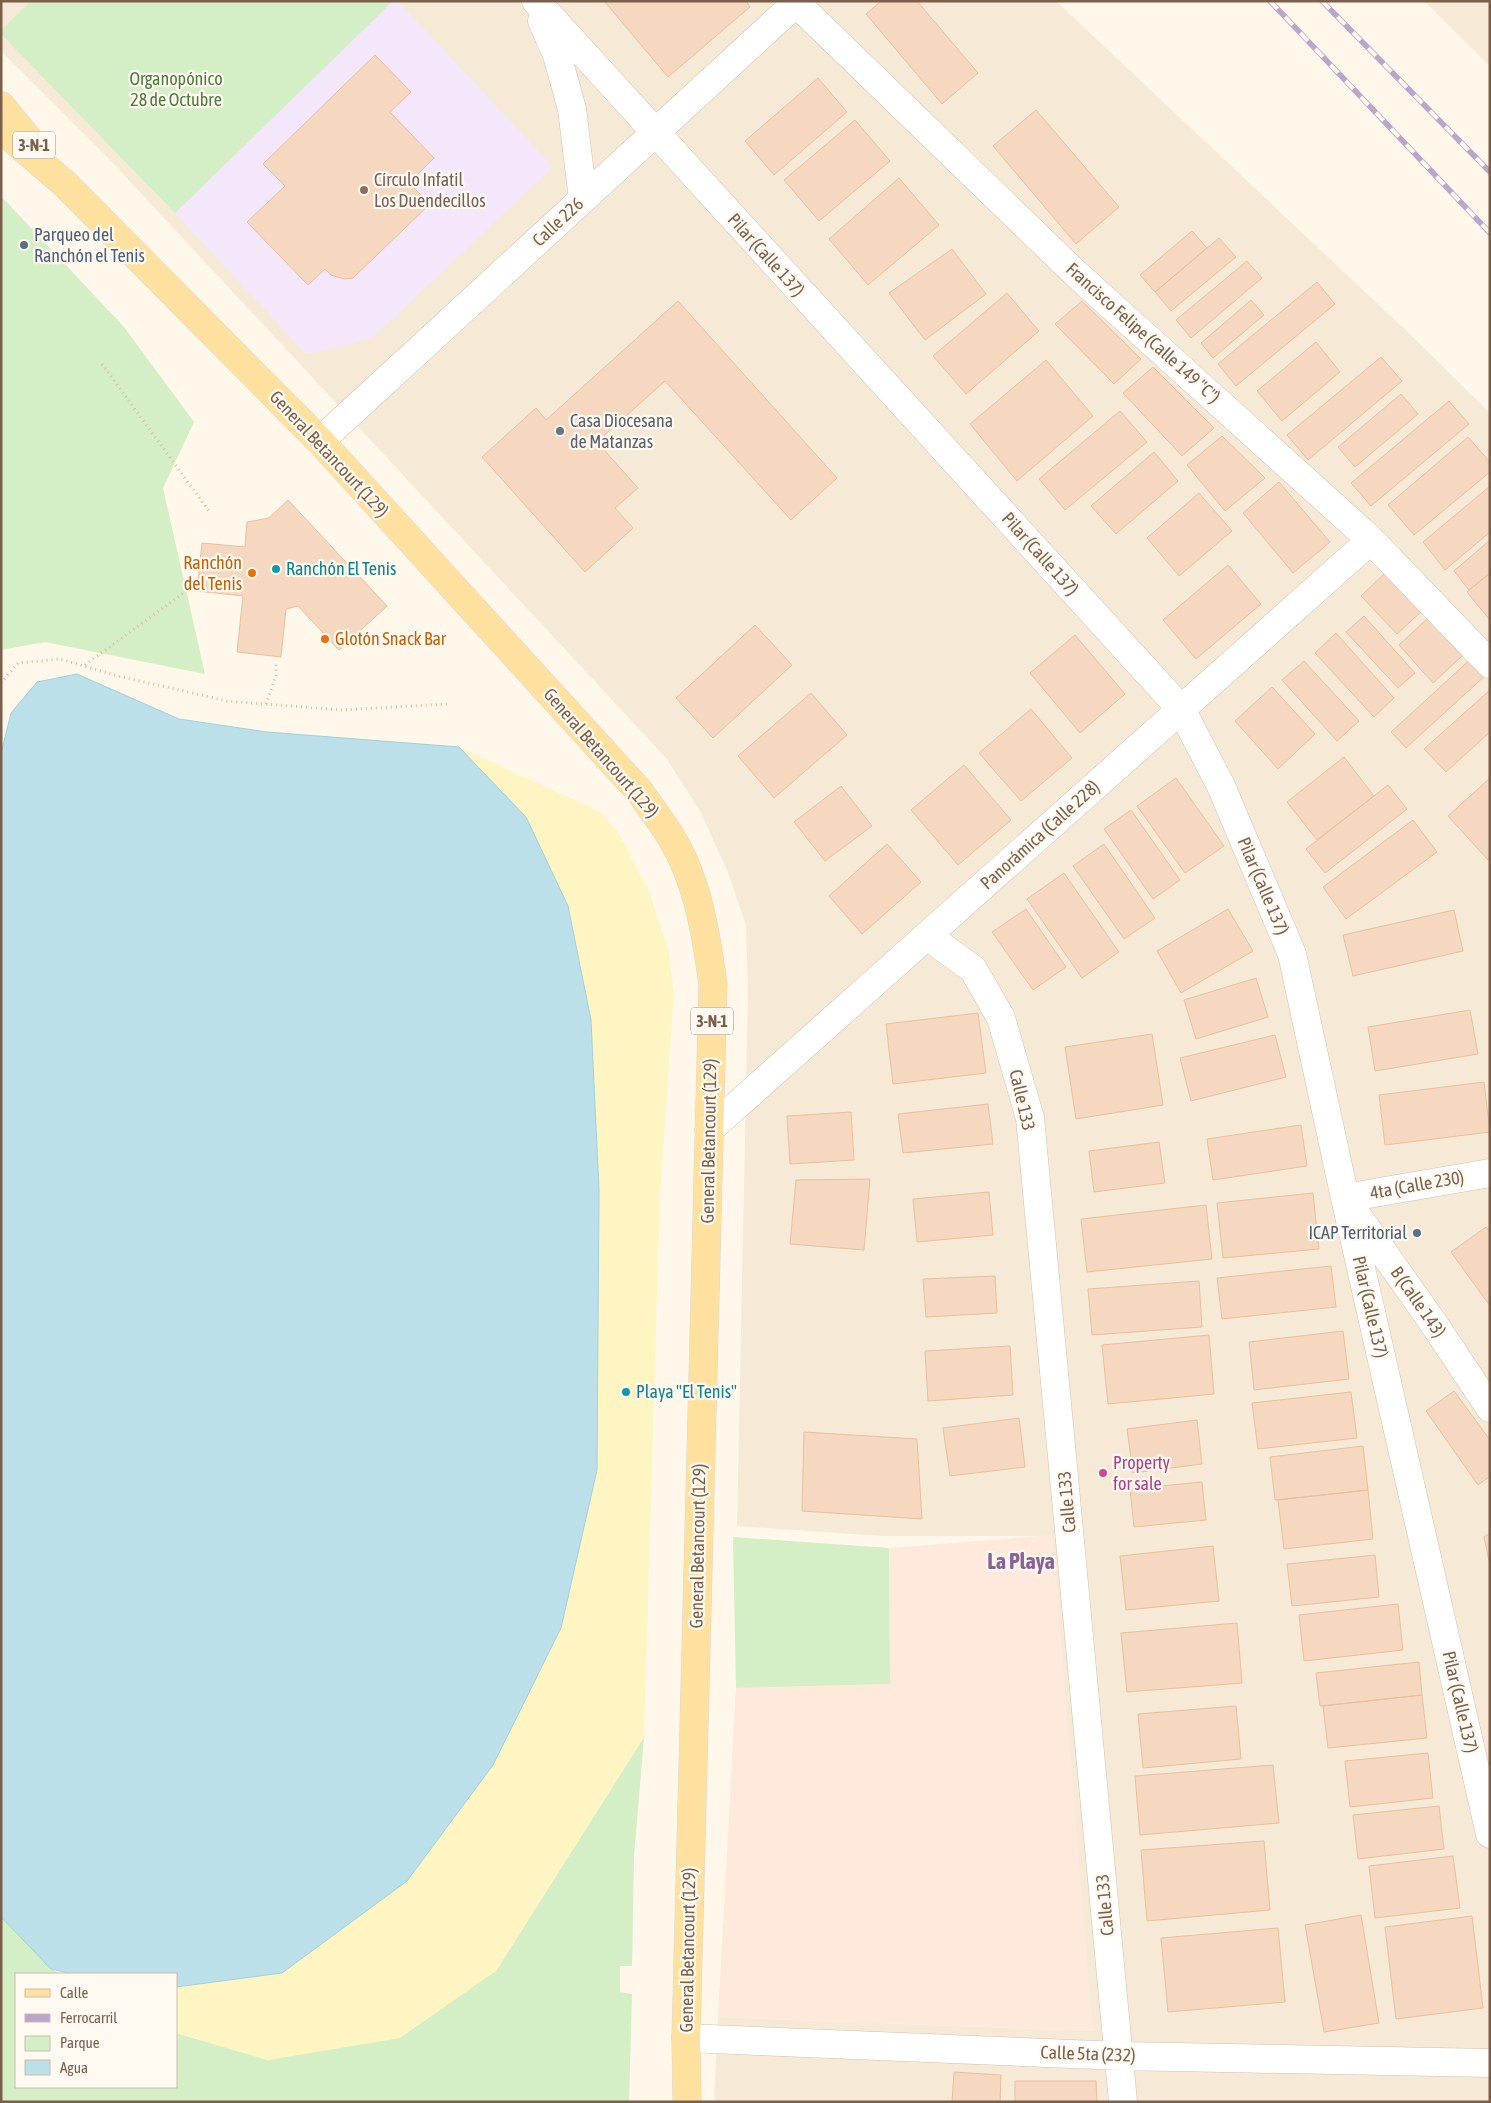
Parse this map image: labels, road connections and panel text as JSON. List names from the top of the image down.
{
  "streets": {
    "main road": ["3-N-1", "General Betancourt (129)"],
    "street": [
      "Calle 226",
      "Pilar (Calle 137)",
      "Francisco Felipe (Calle 149 \"C\")",
      "Panorámica (Calle 228)",
      "Calle 133",
      "4ta (Calle 230)",
      "B (Calle 143)",
      "Calle 5ta (232)"
    ]
  },
  "crossings": [
    ["Calle 226", "Pilar (Calle 137)"],
    ["Calle 226", "Francisco Felipe (Calle 149 \"C\")"],
    ["Calle 226", "General Betancourt (129)"],
    ["Pilar (Calle 137)", "Panorámica (Calle 228)"],
    ["Pilar (Calle 137)", "4ta (Calle 230)"],
    ["Pilar (Calle 137)", "B (Calle 143)"],
    ["Francisco Felipe (Calle 149 \"C\")", "Panorámica (Calle 228)"],
    ["General Betancourt (129)", "Panorámica (Calle 228)"],
    ["General Betancourt (129)", "Calle 5ta (232)"],
    ["Panorámica (Calle 228)", "Calle 133"],
    ["Calle 133", "Calle 5ta (232)"],
    ["4ta (Calle 230)", "B (Calle 143)"]
  ],
  "districts": ["La Playa"],
  "parks": ["Organopónico 28 de Octubre"],
  "places": [
    "Círculo Infatil Los Duendecillos",
    "Parqueo del Ranchón el Tenis",
    "Casa Diocesana de Matanzas",
    "Ranchón El Tenis",
    "Ranchón del Tenis",
    "Glotón Snack Bar",
    "ICAP Territorial",
    "Playa \"El Tenis\"",
    "Property for sale"
  ],
  "legend": [
    "Calle",
    "Ferrocarril",
    "Parque",
    "Agua"
  ]
}
